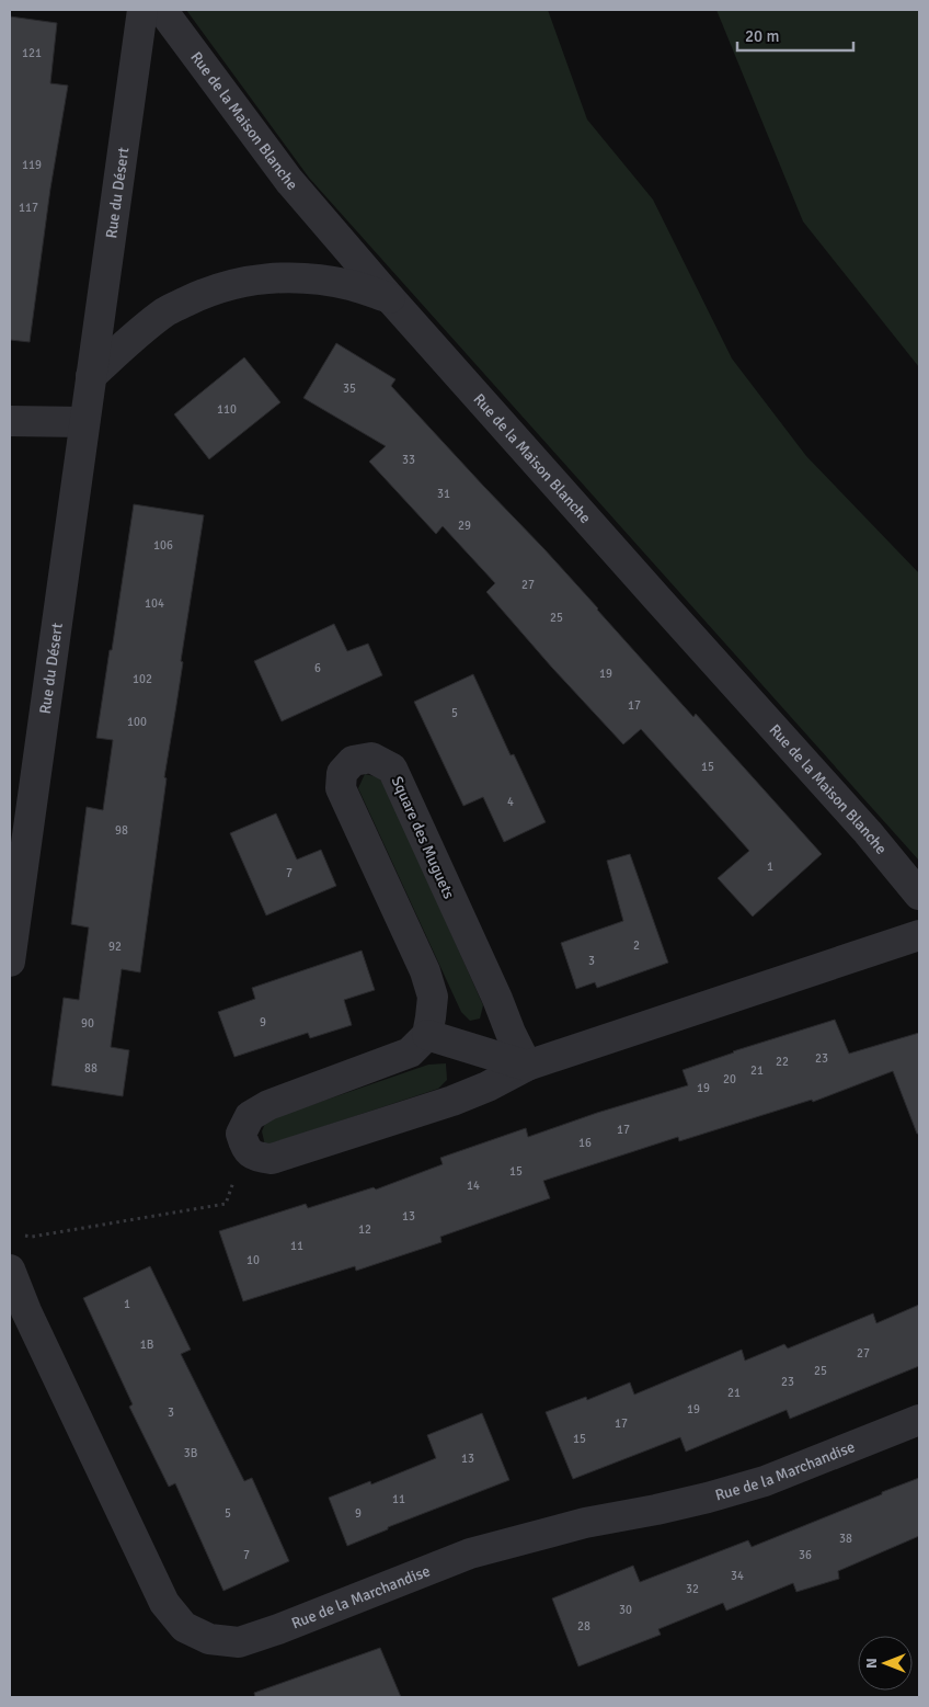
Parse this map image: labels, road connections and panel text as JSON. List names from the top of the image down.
{
  "streets": {
    "street": [
      "Rue de la Maison Blanche",
      "Rue du Désert",
      "Square des Muguets",
      "Rue de la Marchandise"
    ]
  },
  "house_numbers": [
    "121",
    "119",
    "117",
    "35",
    "110",
    "33",
    "31",
    "29",
    "106",
    "27",
    "104",
    "25",
    "6",
    "19",
    "102",
    "17",
    "5",
    "100",
    "15",
    "4",
    "98",
    "1",
    "7",
    "2",
    "92",
    "3",
    "9",
    "90",
    "23",
    "22",
    "88",
    "21",
    "20",
    "19",
    "17",
    "16",
    "15",
    "14",
    "13",
    "12",
    "11",
    "10",
    "1",
    "1B",
    "27",
    "25",
    "23",
    "21",
    "19",
    "3",
    "17",
    "15",
    "3B",
    "13",
    "11",
    "5",
    "9",
    "38",
    "7",
    "36",
    "34",
    "32",
    "30",
    "28"
  ],
  "scale_bar": "20 m",
  "north": "left"
}
